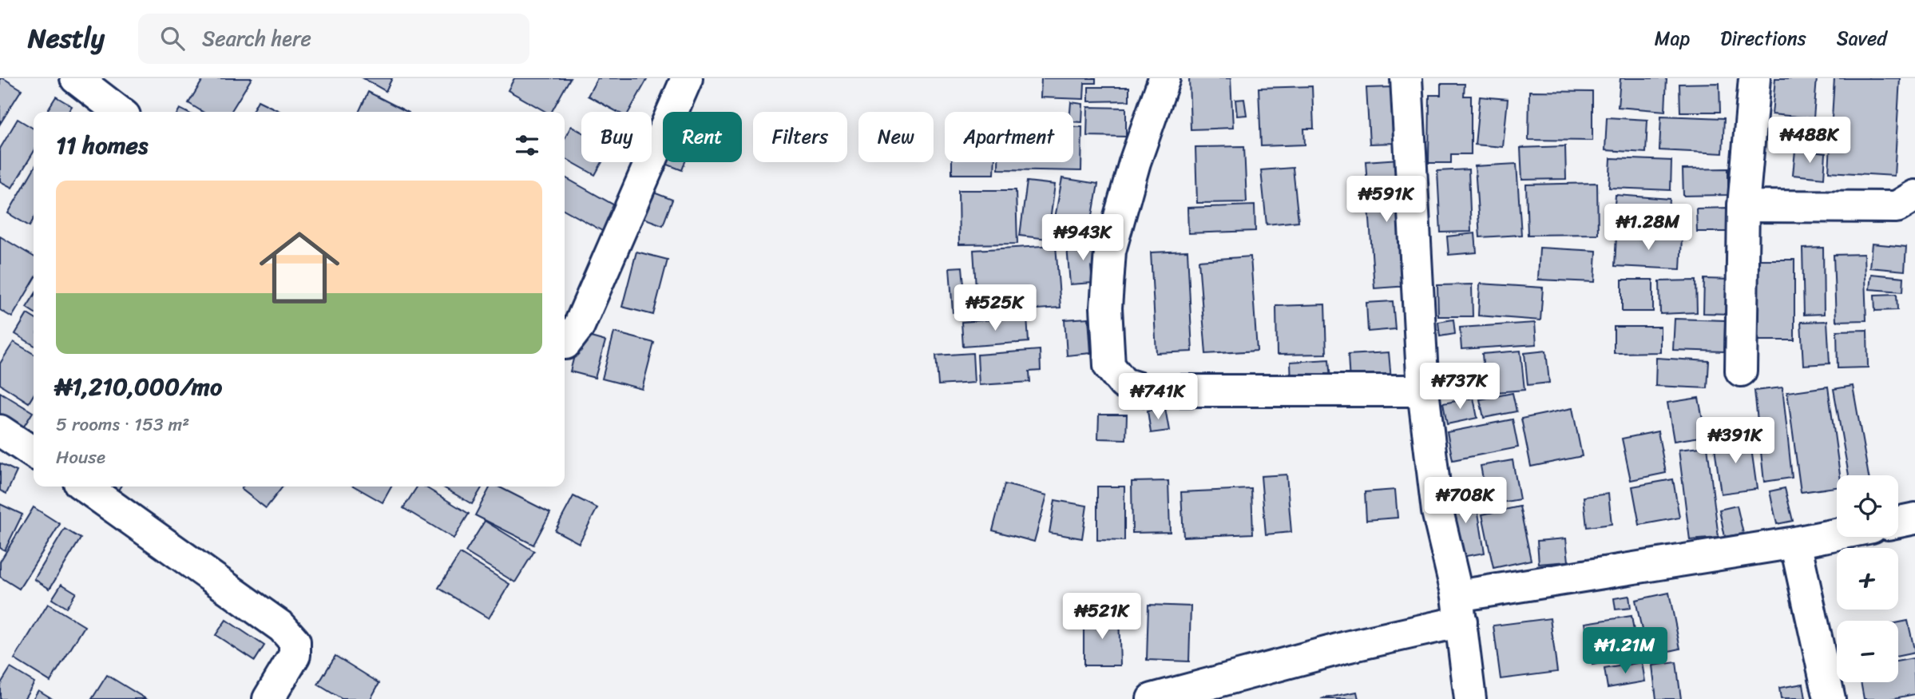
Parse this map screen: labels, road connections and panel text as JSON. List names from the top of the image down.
{
  "page": {
    "header": "Nestly",
    "search": "Search here",
    "nav": ["Map", "Directions", "Saved"],
    "chip": [
      "Buy",
      "Rent",
      "Filters",
      "New",
      "Apartment"
    ],
    "heading": "11 homes",
    "price": [
      "₦488K",
      "₦591K",
      "₦1.28M",
      "₦943K",
      "₦525K",
      "₦737K",
      "₦741K",
      "₦391K",
      "₦708K",
      "₦521K",
      "₦1.21M"
    ],
    "list": [
      {
        "name": "₦1,210,000/mo",
        "note": "5 rooms · 153 m² · House"
      }
    ],
    "map_buttons": ["+", "−"]
  }
}
